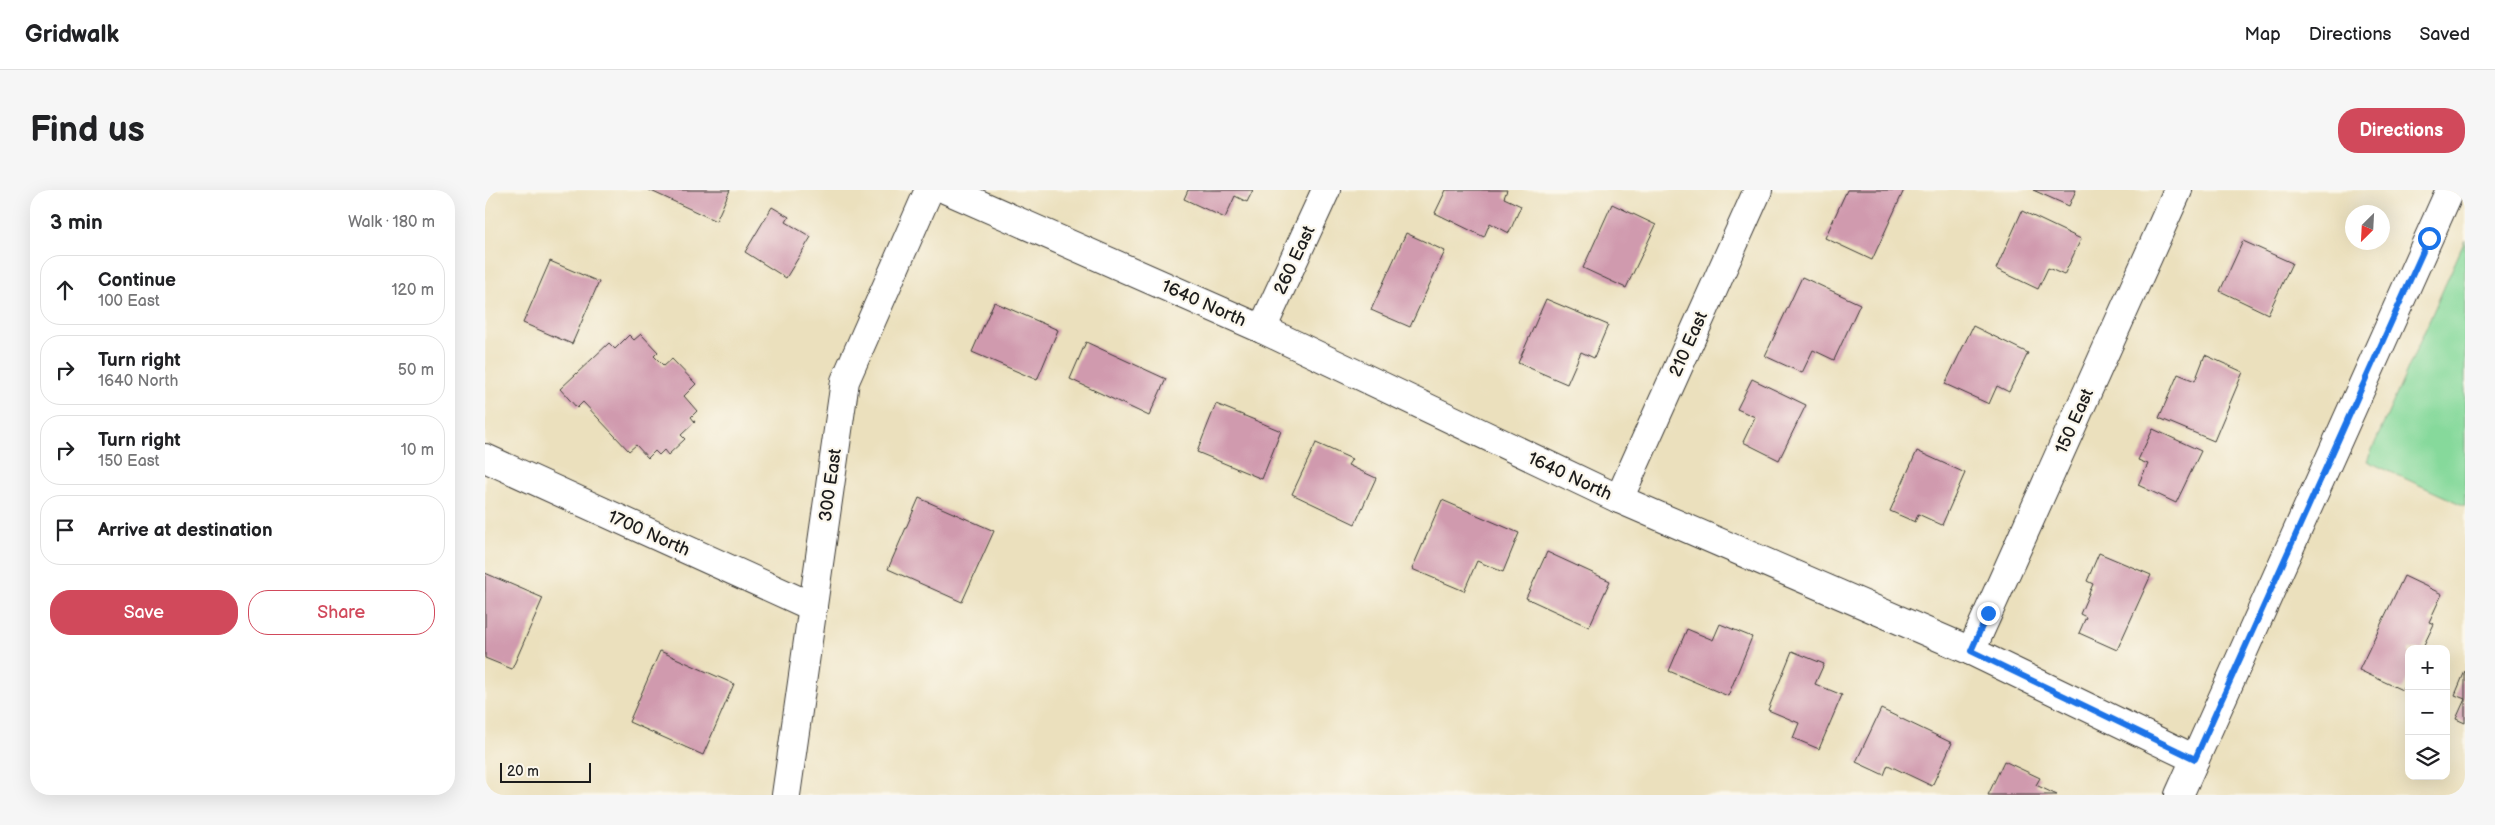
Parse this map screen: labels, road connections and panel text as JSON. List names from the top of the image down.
{
  "streets": {
    "street": [
      "260 East",
      "1640 North",
      "210 East",
      "150 East",
      "300 East",
      "1700 North"
    ]
  },
  "crossings": [
    ["260 East", "1640 North"],
    ["1640 North", "210 East"],
    ["1640 North", "150 East"],
    ["300 East", "1700 North"]
  ],
  "scale_bar": "20 m",
  "north": "bottom left",
  "page": {
    "header": "Gridwalk",
    "nav": ["Map", "Directions", "Saved"],
    "buttons": [
      "Directions",
      ["Save", "Share"]
    ],
    "title": "Find us",
    "heading": ["3 min", "Walk · 180 m"],
    "list": [
      ["Continue", "100 East", "120 m"],
      ["Turn right", "1640 North", "50 m"],
      ["Turn right", "150 East", "10 m"],
      "Arrive at destination"
    ],
    "map_buttons": ["+", "−"],
    "scale": "20 m"
  }
}
